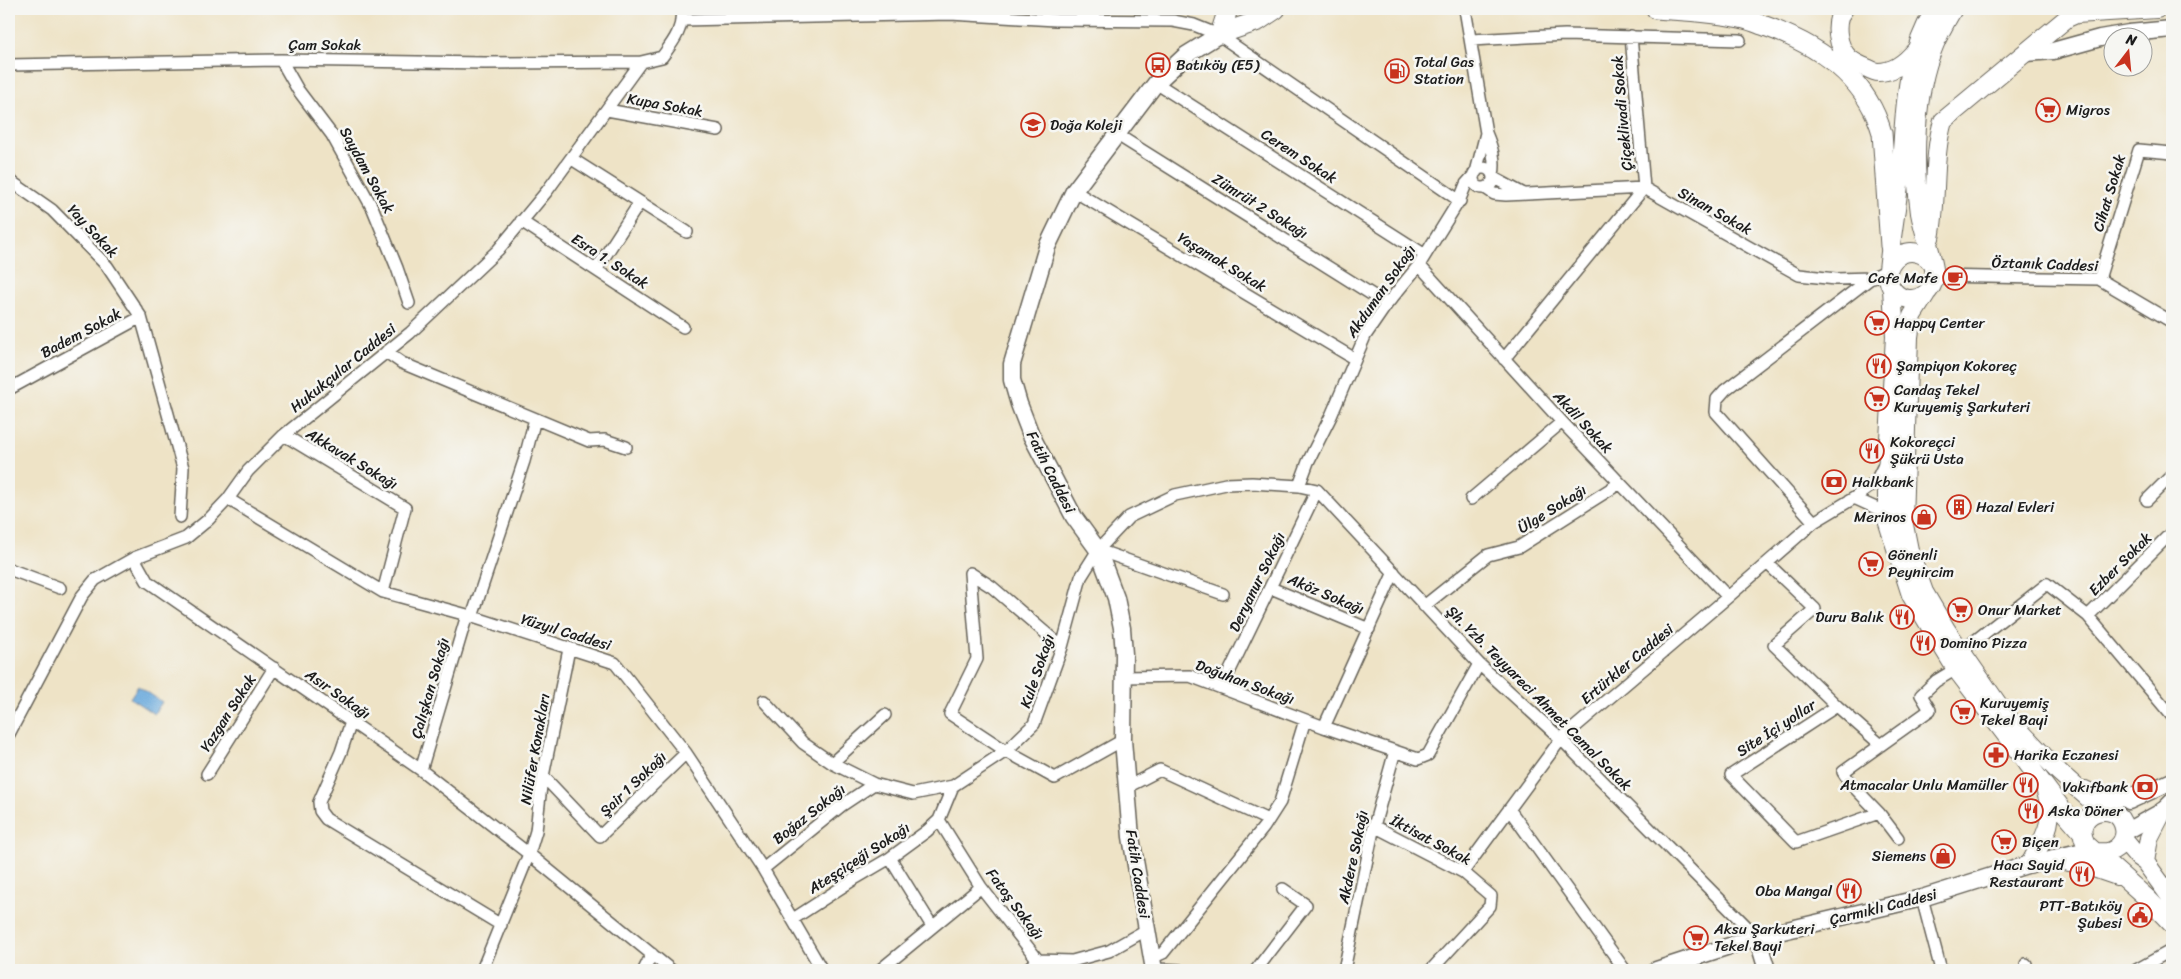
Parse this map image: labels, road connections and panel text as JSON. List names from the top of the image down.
{
  "streets": {
    "main road": ["Fatih Caddesi", "Çarmıklı Caddesi"],
    "street": [
      "Çam Sokak",
      "Kupa Sokak",
      "Çiçeklivadi Sokak",
      "Cerem Sokak",
      "Saydam Sokak",
      "Cihat Sokak",
      "Zümrüt 2 Sokağı",
      "Sinan Sokak",
      "Yay Sokak",
      "Esra 1. Sokak",
      "Yaşamak Sokak",
      "Öztanık Caddesi",
      "Akduman Sokağı",
      "Badem Sokak",
      "Hukukçular Caddesi",
      "Akdil Sokak",
      "Akkavak Sokağı",
      "Ülge Sokağı",
      "Ezber Sokak",
      "Deryanur Sokağı",
      "Aköz Sokağı",
      "Yüzyıl Caddesi",
      "Ertürkler Caddesi",
      "Kule Sokağı",
      "Doğuhan Sokağı",
      "Çalışkan Sokağı",
      "Asır Sokağı",
      "Şh. Yzb. Teyyareci Ahmet Cemal Sokak",
      "Yazgan Sokak",
      "Site İçi yollar",
      "Nilüfer Konakları",
      "Şair 1 Sokağı",
      "Boğaz Sokağı",
      "İktisat Sokak",
      "Akdere Sokağı",
      "Ateşçiçeği Sokağı",
      "Fatoş Sokağı"
    ]
  },
  "crossings": [
    ["Çam Sokak", "Saydam Sokak"],
    ["Çam Sokak", "Hukukçular Caddesi"],
    ["Kupa Sokak", "Hukukçular Caddesi"],
    ["Çiçeklivadi Sokak", "Sinan Sokak"],
    ["Cerem Sokak", "Akduman Sokağı"],
    ["Cerem Sokak", "Akdil Sokak"],
    ["Cerem Sokak", "Fatih Caddesi"],
    ["Cihat Sokak", "Öztanık Caddesi"],
    ["Zümrüt 2 Sokağı", "Akduman Sokağı"],
    ["Zümrüt 2 Sokağı", "Fatih Caddesi"],
    ["Sinan Sokak", "Öztanık Caddesi"],
    ["Yay Sokak", "Badem Sokak"],
    ["Esra 1. Sokak", "Hukukçular Caddesi"],
    ["Yaşamak Sokak", "Akduman Sokağı"],
    ["Yaşamak Sokak", "Fatih Caddesi"],
    ["Akduman Sokağı", "Akdil Sokak"],
    ["Akduman Sokağı", "Kule Sokağı"],
    ["Hukukçular Caddesi", "Akkavak Sokağı"],
    ["Hukukçular Caddesi", "Yüzyıl Caddesi"],
    ["Hukukçular Caddesi", "Asır Sokağı"],
    ["Akdil Sokak", "Ülge Sokağı"],
    ["Akdil Sokak", "Ertürkler Caddesi"],
    ["Akkavak Sokağı", "Yüzyıl Caddesi"],
    ["Fatih Caddesi", "Kule Sokağı"],
    ["Fatih Caddesi", "Doğuhan Sokağı"],
    ["Fatih Caddesi", "Fatoş Sokağı"],
    ["Ülge Sokağı", "Şh. Yzb. Teyyareci Ahmet Cemal Sokak"],
    ["Deryanur Sokağı", "Aköz Sokağı"],
    ["Deryanur Sokağı", "Doğuhan Sokağı"],
    ["Deryanur Sokağı", "Şh. Yzb. Teyyareci Ahmet Cemal Sokak"],
    ["Yüzyıl Caddesi", "Çalışkan Sokağı"],
    ["Yüzyıl Caddesi", "Nilüfer Konakları"],
    ["Yüzyıl Caddesi", "Şair 1 Sokağı"],
    ["Yüzyıl Caddesi", "Boğaz Sokağı"],
    ["Yüzyıl Caddesi", "Ateşçiçeği Sokağı"],
    ["Ertürkler Caddesi", "Şh. Yzb. Teyyareci Ahmet Cemal Sokak"],
    ["Ertürkler Caddesi", "Site İçi yollar"],
    ["Ertürkler Caddesi", "İktisat Sokak"],
    ["Kule Sokağı", "Boğaz Sokağı"],
    ["Doğuhan Sokağı", "Şh. Yzb. Teyyareci Ahmet Cemal Sokak"],
    ["Doğuhan Sokağı", "Akdere Sokağı"],
    ["Çalışkan Sokağı", "Asır Sokağı"],
    ["Asır Sokağı", "Yazgan Sokak"],
    ["Asır Sokağı", "Nilüfer Konakları"],
    ["Şh. Yzb. Teyyareci Ahmet Cemal Sokak", "Çarmıklı Caddesi"],
    ["Nilüfer Konakları", "Şair 1 Sokağı"],
    ["İktisat Sokak", "Akdere Sokağı"],
    ["Ateşçiçeği Sokağı", "Fatoş Sokağı"]
  ],
  "places": {
    "bus stop": ["Batıköy (E5)"],
    "fuel station": ["Total Gas Station"],
    "supermarket": [
      "Migros",
      "Happy Center",
      "Candaş Tekel Kuruyemiş Şarkuteri",
      "Gönenli Peynircim",
      "Onur Market",
      "Kuruyemiş Tekel Bayi",
      "Biçen",
      "Aksu Şarkuteri Tekel Bayi"
    ],
    "school or university": ["Doğa Koleji"],
    "cafe": ["Cafe Mafe"],
    "restaurant": [
      "Şampiyon Kokoreç",
      "Kokoreçci Şükrü Usta",
      "Duru Balık",
      "Domino Pizza",
      "Atmacalar Unlu Mamüller",
      "Aska Döner",
      "Hacı Sayid Restaurant",
      "Oba Mangal"
    ],
    "bank": ["Halkbank", "Vakıfbank"],
    "building": ["Hazal Evleri"],
    "shop": ["Merinos", "Siemens"],
    "pharmacy": ["Harika Eczanesi"],
    "public building": ["PTT-Batıköy Şubesi"]
  },
  "north": "top"
}
